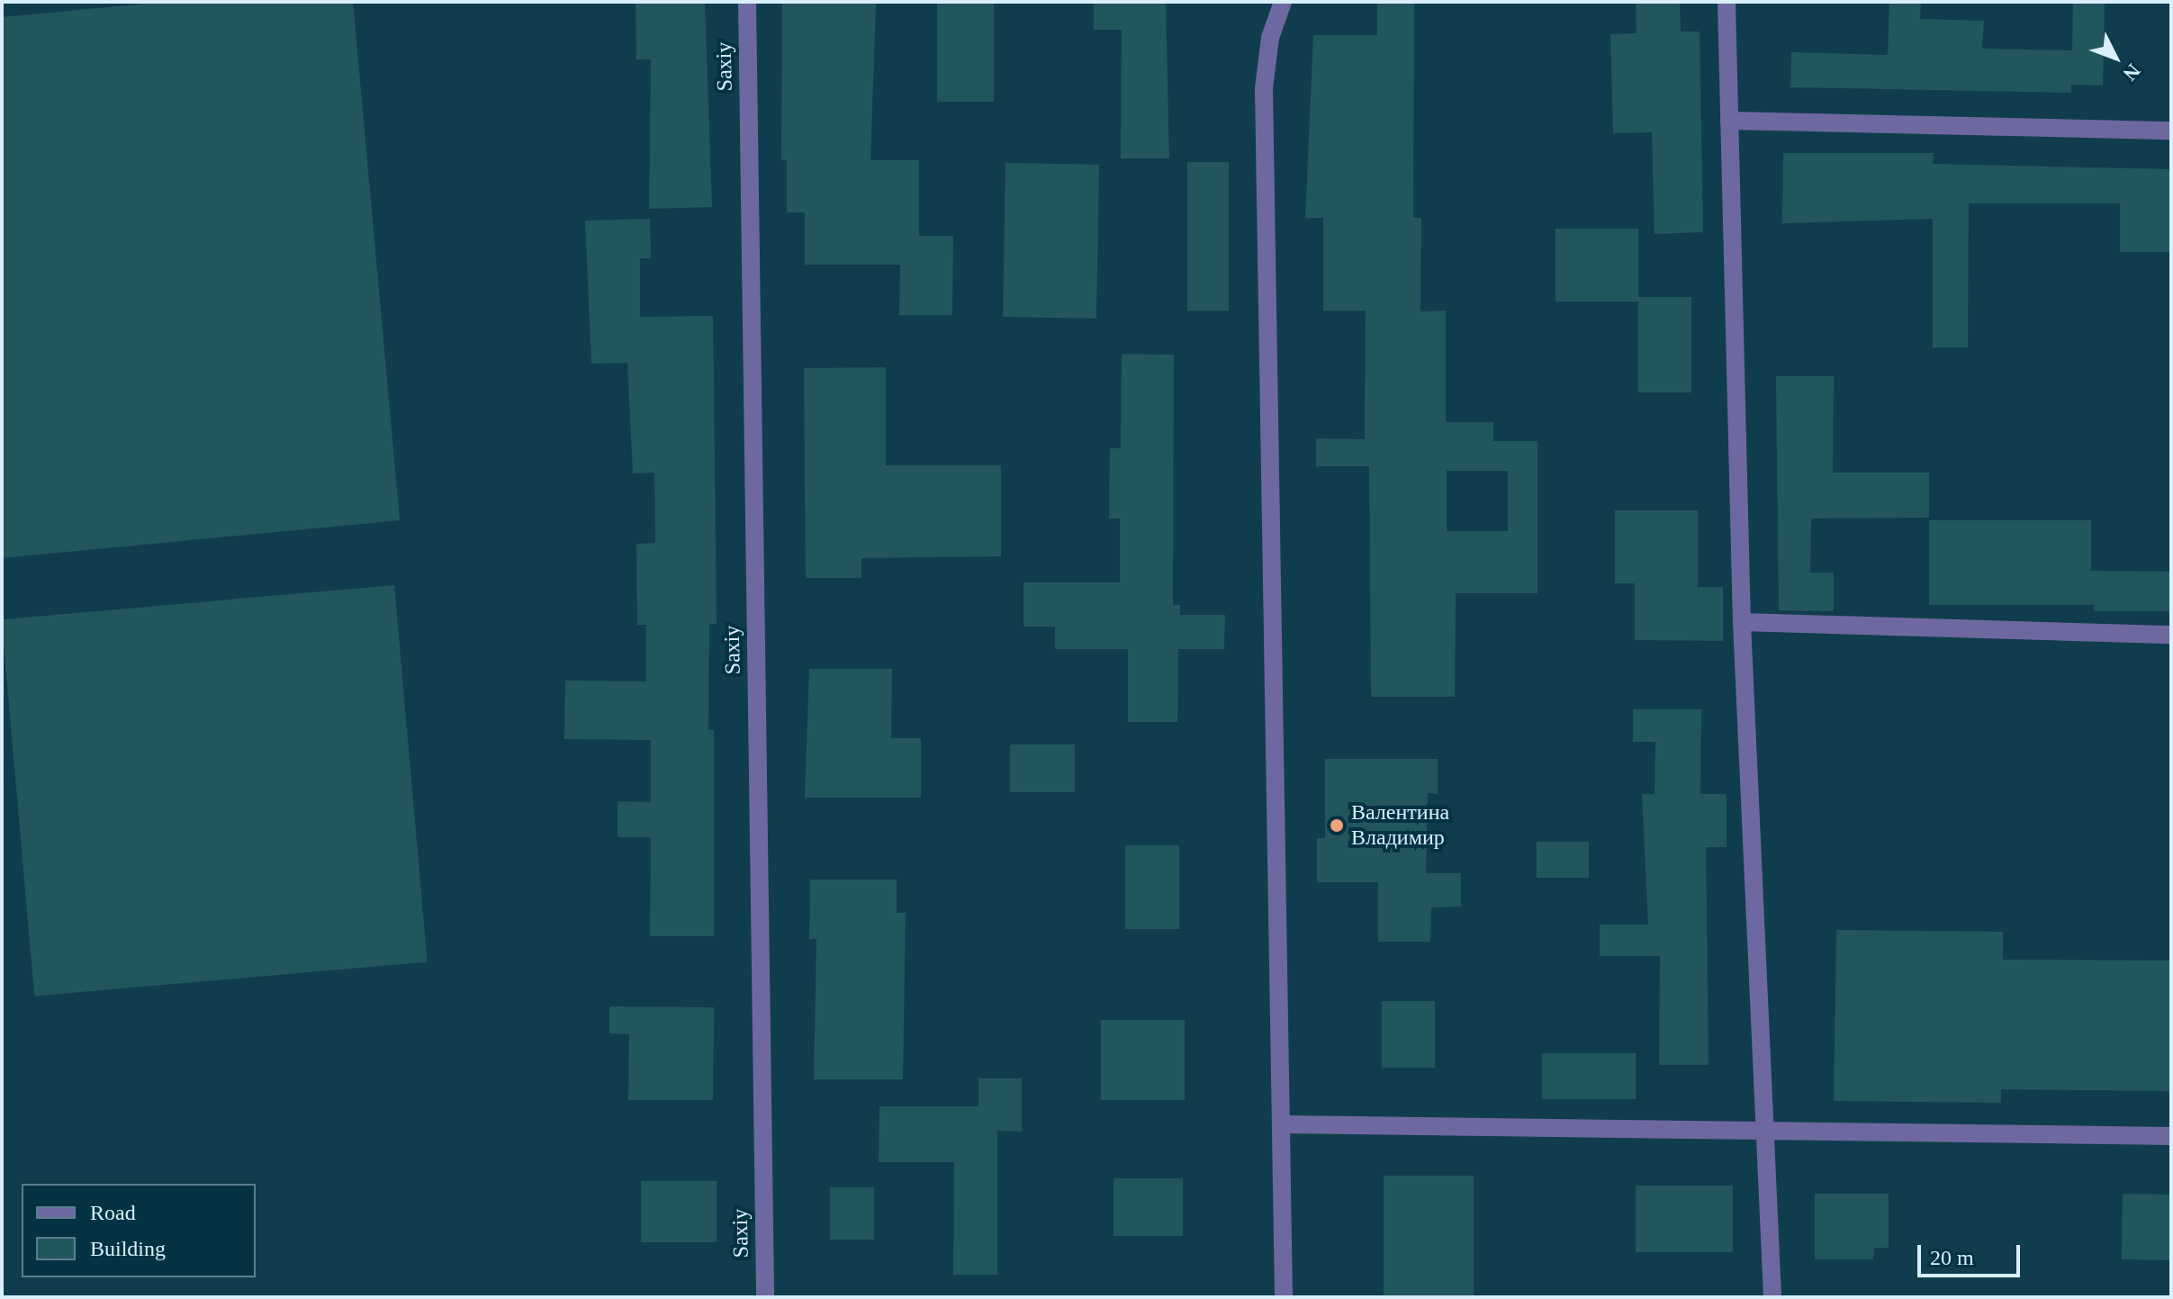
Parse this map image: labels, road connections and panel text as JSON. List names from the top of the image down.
{
  "streets": {
    "street": ["Saxiy"]
  },
  "places": ["Валентина Владимир"],
  "legend": ["Road", "Building"],
  "scale_bar": "20 m",
  "north": "bottom right"
}
